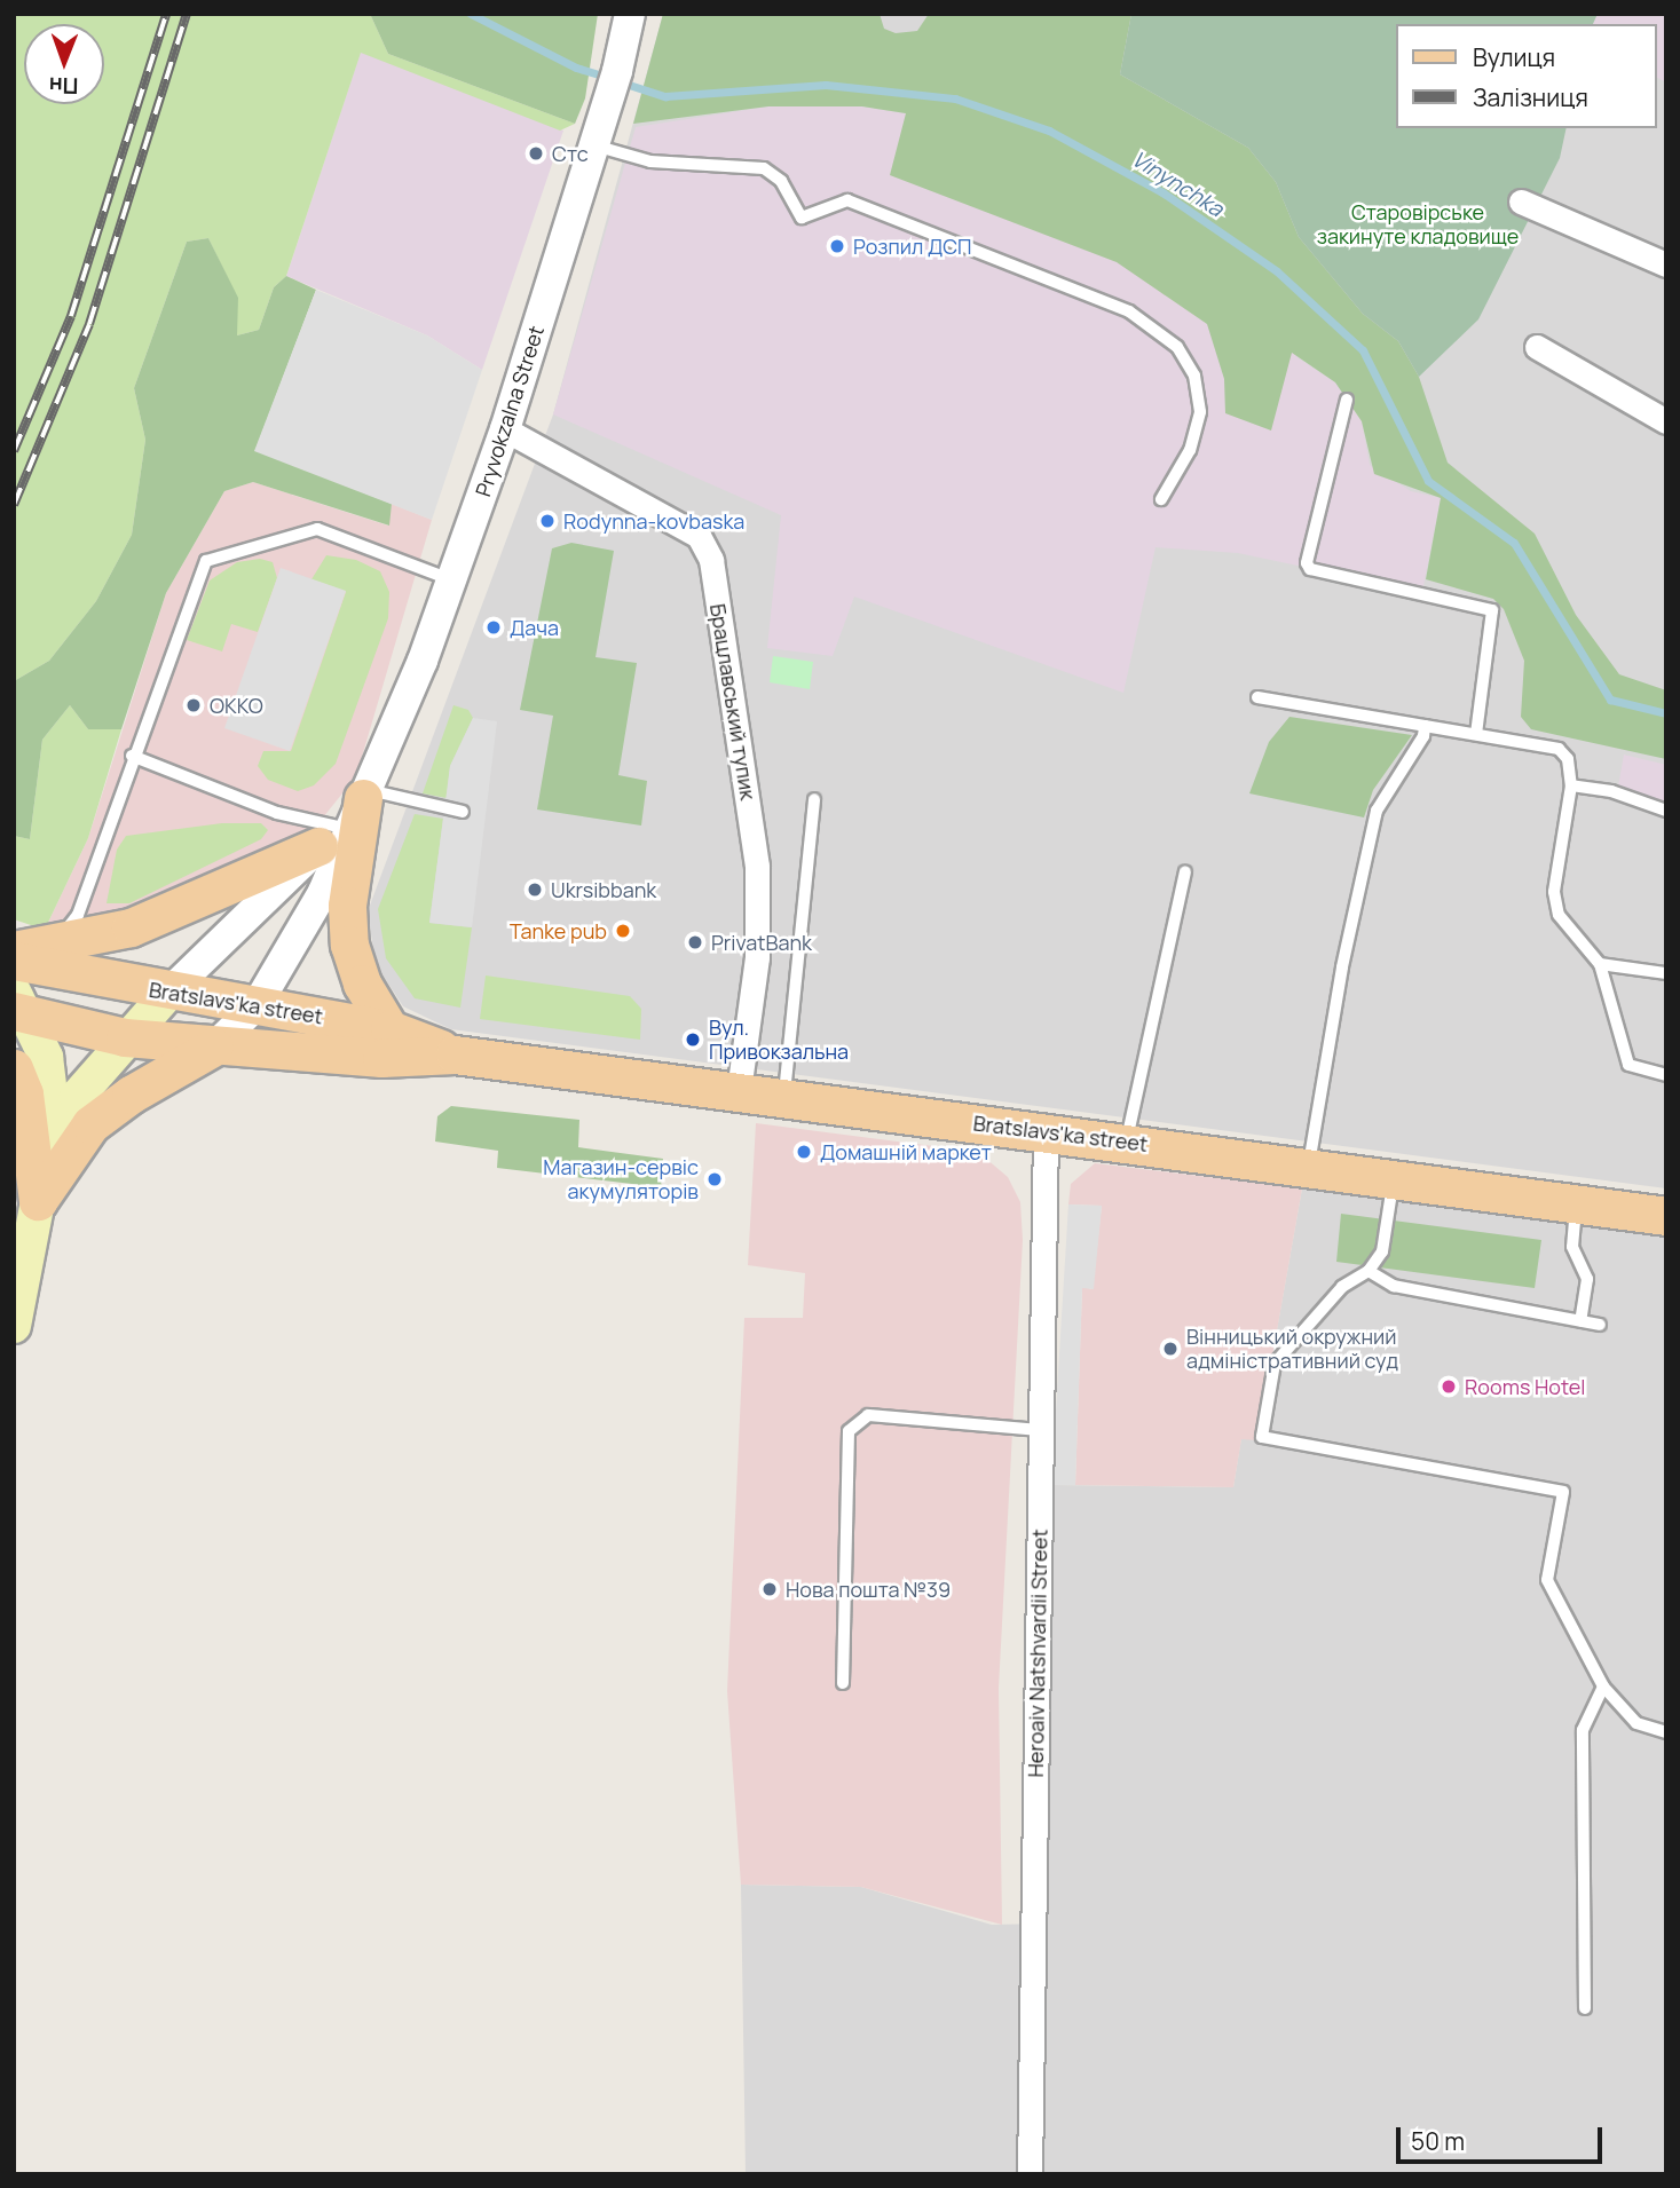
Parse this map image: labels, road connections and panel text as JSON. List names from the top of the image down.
{
  "streets": {
    "main road": ["Pryvokzalna Street", "Bratslavs'ka street"],
    "street": ["Брацлавський тупик", "Heroaiv Natshvardii Street"]
  },
  "crossings": [
    ["Pryvokzalna Street", "Брацлавський тупик"],
    ["Pryvokzalna Street", "Bratslavs'ka street"],
    ["Брацлавський тупик", "Bratslavs'ka street"],
    ["Bratslavs'ka street", "Heroaiv Natshvardii Street"]
  ],
  "water": ["Vinynchka"],
  "parks": ["Старовірське закинуте кладовище"],
  "places": [
    "Стс",
    "Розпил ДСП",
    "Rodynna-kovbaska",
    "Дача",
    "OKKO",
    "Ukrsibbank",
    "Tanke pub",
    "PrivatBank",
    "Вул. Привокзальна",
    "Домашній маркет",
    "Магазин-сервіс акумуляторів",
    "Вінницький окружний адміністративний суд",
    "Rooms Hotel",
    "Нова пошта №39"
  ],
  "legend": ["Вулиця", "Залізниця"],
  "scale_bar": "50 m",
  "north": "bottom"
}
